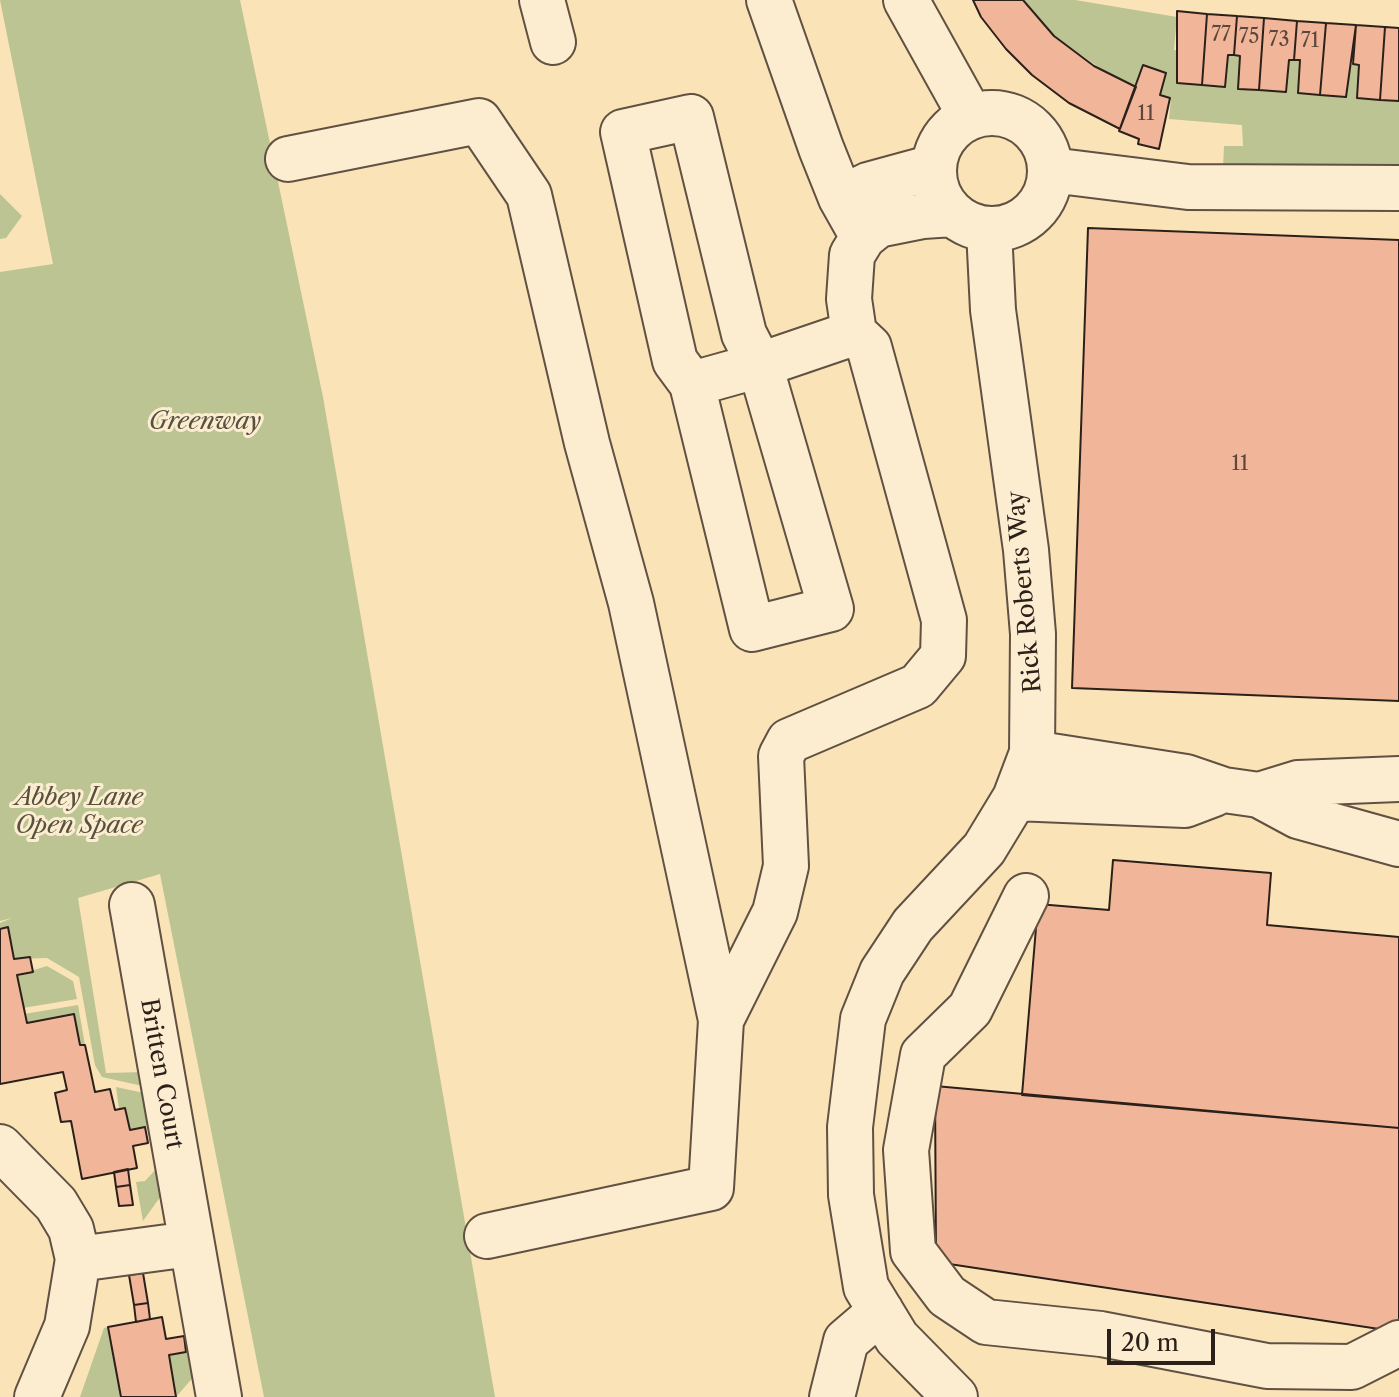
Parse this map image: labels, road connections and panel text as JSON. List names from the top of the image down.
{
  "streets": {
    "street": ["Rick Roberts Way", "Britten Court"]
  },
  "parks": ["Greenway", "Abbey Lane Open Space"],
  "house_numbers": [
    "77",
    "75",
    "73",
    "71",
    "11",
    "11"
  ],
  "scale_bar": "20 m"
}
